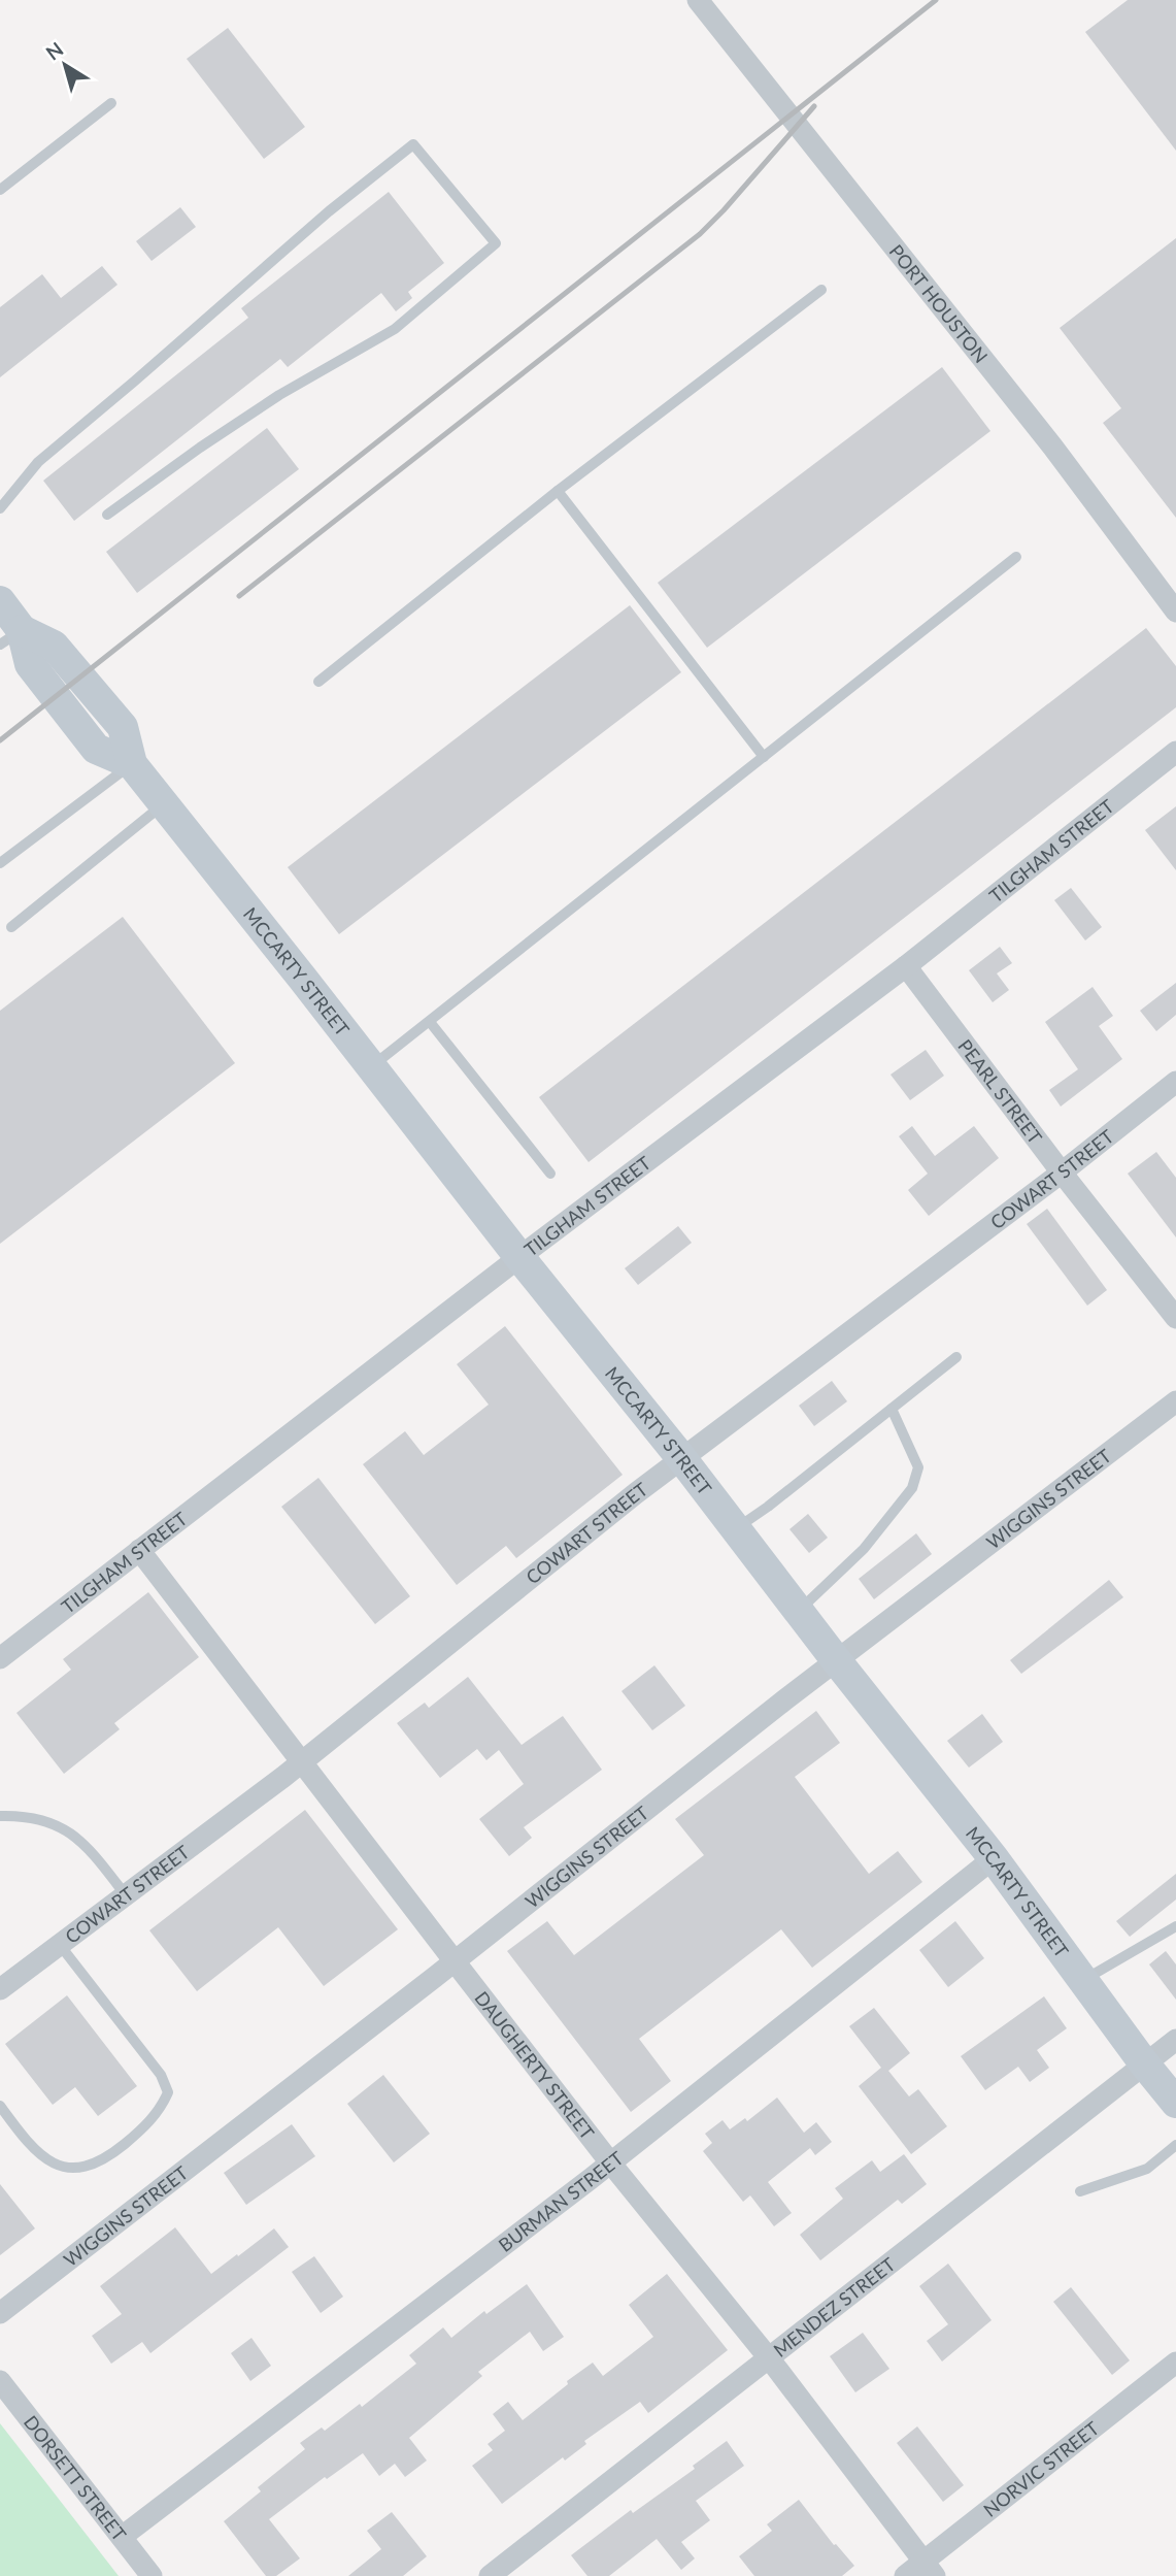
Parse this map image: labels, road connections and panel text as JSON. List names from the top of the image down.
{
  "streets": {
    "main road": ["MCCARTY STREET"],
    "street": [
      "PORT HOUSTON",
      "TILGHAM STREET",
      "PEARL STREET",
      "COWART STREET",
      "WIGGINS STREET",
      "DAUGHERTY STREET",
      "BURMAN STREET",
      "MENDEZ STREET",
      "NORVIC STREET",
      "DORSETT STREET"
    ]
  },
  "crossings": [
    ["TILGHAM STREET", "MCCARTY STREET"],
    ["TILGHAM STREET", "PEARL STREET"],
    ["TILGHAM STREET", "DAUGHERTY STREET"],
    ["MCCARTY STREET", "COWART STREET"],
    ["MCCARTY STREET", "WIGGINS STREET"],
    ["MCCARTY STREET", "BURMAN STREET"],
    ["MCCARTY STREET", "MENDEZ STREET"],
    ["PEARL STREET", "COWART STREET"],
    ["COWART STREET", "DAUGHERTY STREET"],
    ["WIGGINS STREET", "DAUGHERTY STREET"],
    ["DAUGHERTY STREET", "BURMAN STREET"],
    ["DAUGHERTY STREET", "MENDEZ STREET"],
    ["DAUGHERTY STREET", "NORVIC STREET"],
    ["BURMAN STREET", "DORSETT STREET"]
  ],
  "north": "top left"
}
